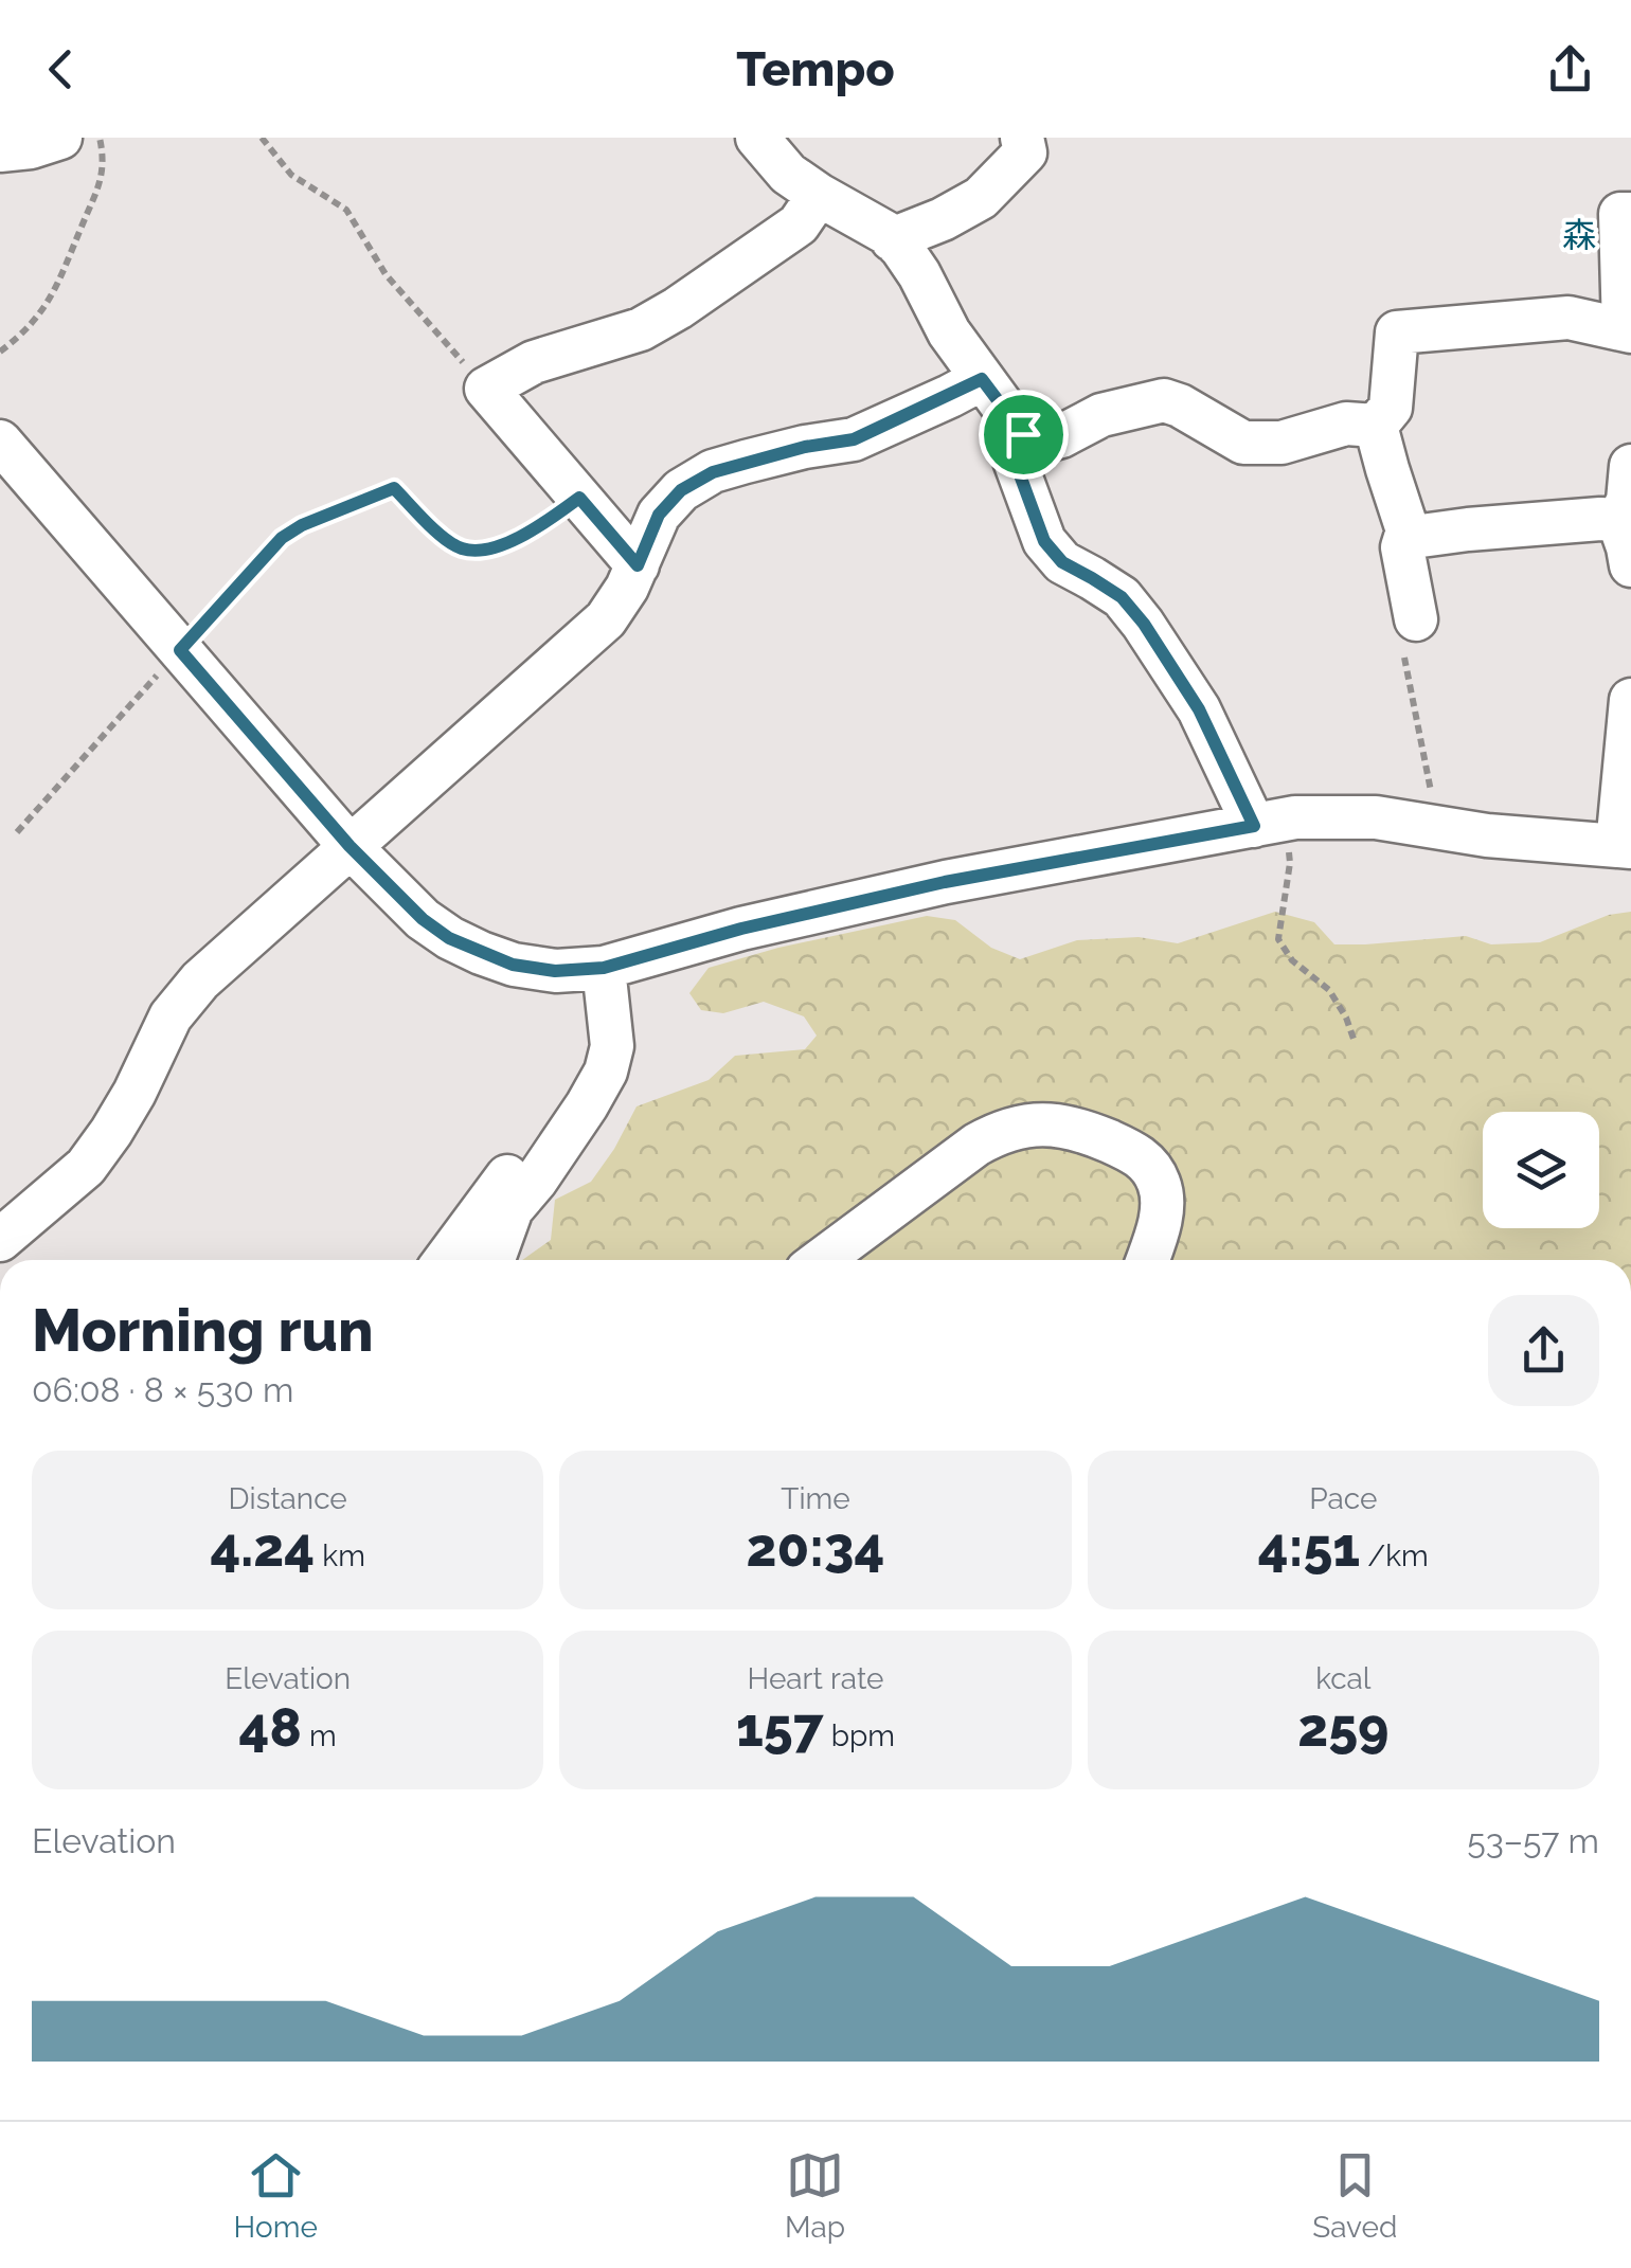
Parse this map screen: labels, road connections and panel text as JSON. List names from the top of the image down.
{
  "districts": ["森"],
  "page": {
    "header": "Tempo",
    "heading": ["Morning run", "06:08 · 8 × 530 m"],
    "stats": [
      ["Distance", "4.24 km"],
      ["Time", "20:34"],
      ["Pace", "4:51 /km"],
      ["Elevation", "48 m"],
      ["Heart rate", "157 bpm"],
      ["kcal", "259"]
    ],
    "chart": ["Elevation", "53–57 m"],
    "tabs": ["Home", "Map", "Saved"]
  }
}
